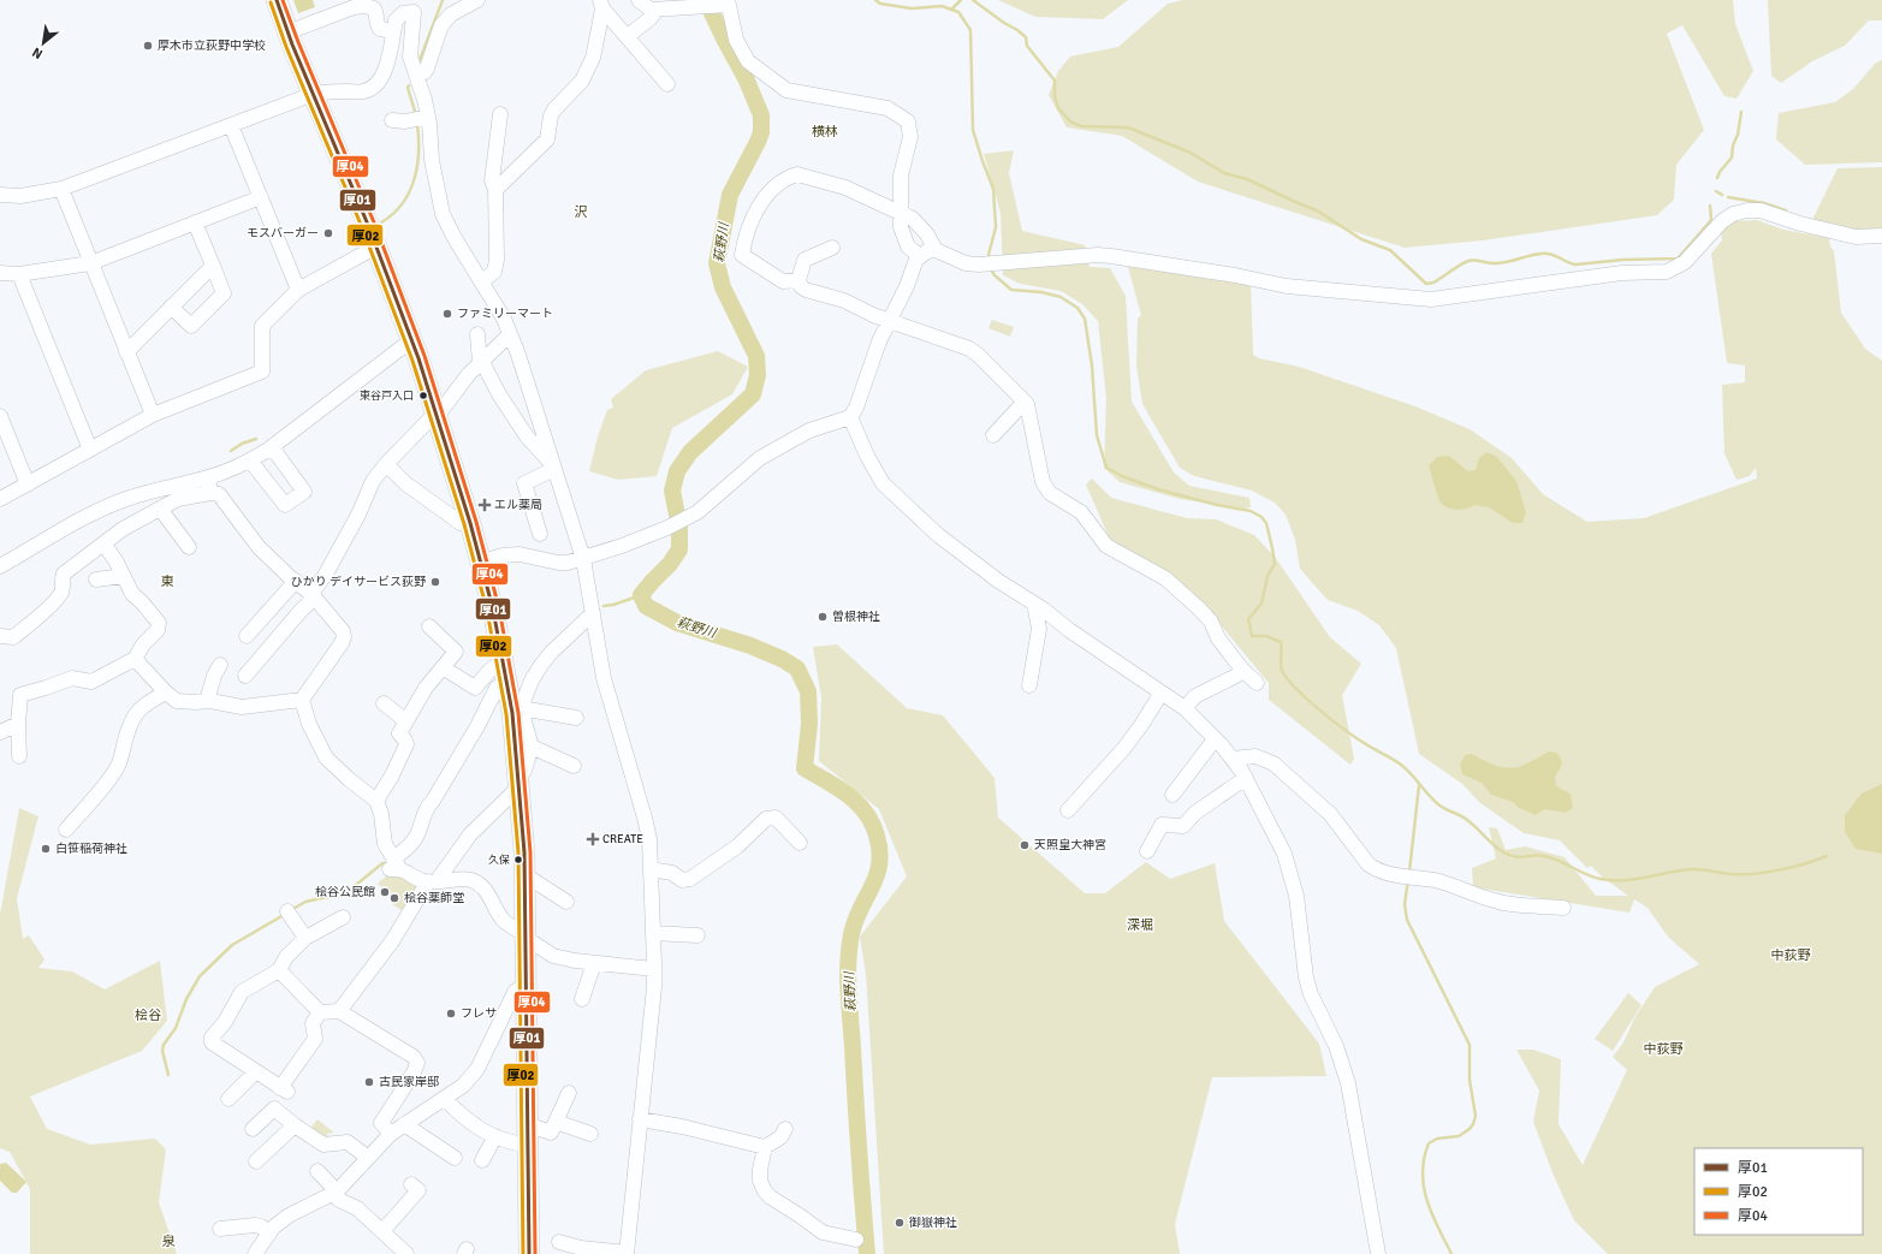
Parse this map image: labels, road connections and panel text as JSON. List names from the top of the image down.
{
  "districts": [
    "横林",
    "沢",
    "東",
    "深堀",
    "中荻野",
    "桧谷",
    "中荻野",
    "泉"
  ],
  "water": ["萩野川"],
  "places": {
    "other": [
      "厚木市立荻野中学校",
      "モスバーガー",
      "ファミリーマート",
      "東谷戸入口",
      "ひかり デイサービス荻野",
      "曽根神社",
      "天照皇大神宮",
      "白笹稲荷神社",
      "久保",
      "桧谷公民館",
      "桧谷薬師堂",
      "フレサ",
      "古民家岸邸",
      "御嶽神社"
    ],
    "health": ["エル薬局", "CREATE"]
  },
  "lines": ["transit line 厚01", "transit line 厚04", "transit line 厚02"],
  "legend": ["厚01", "厚02", "厚04"],
  "north": "bottom left"
}
